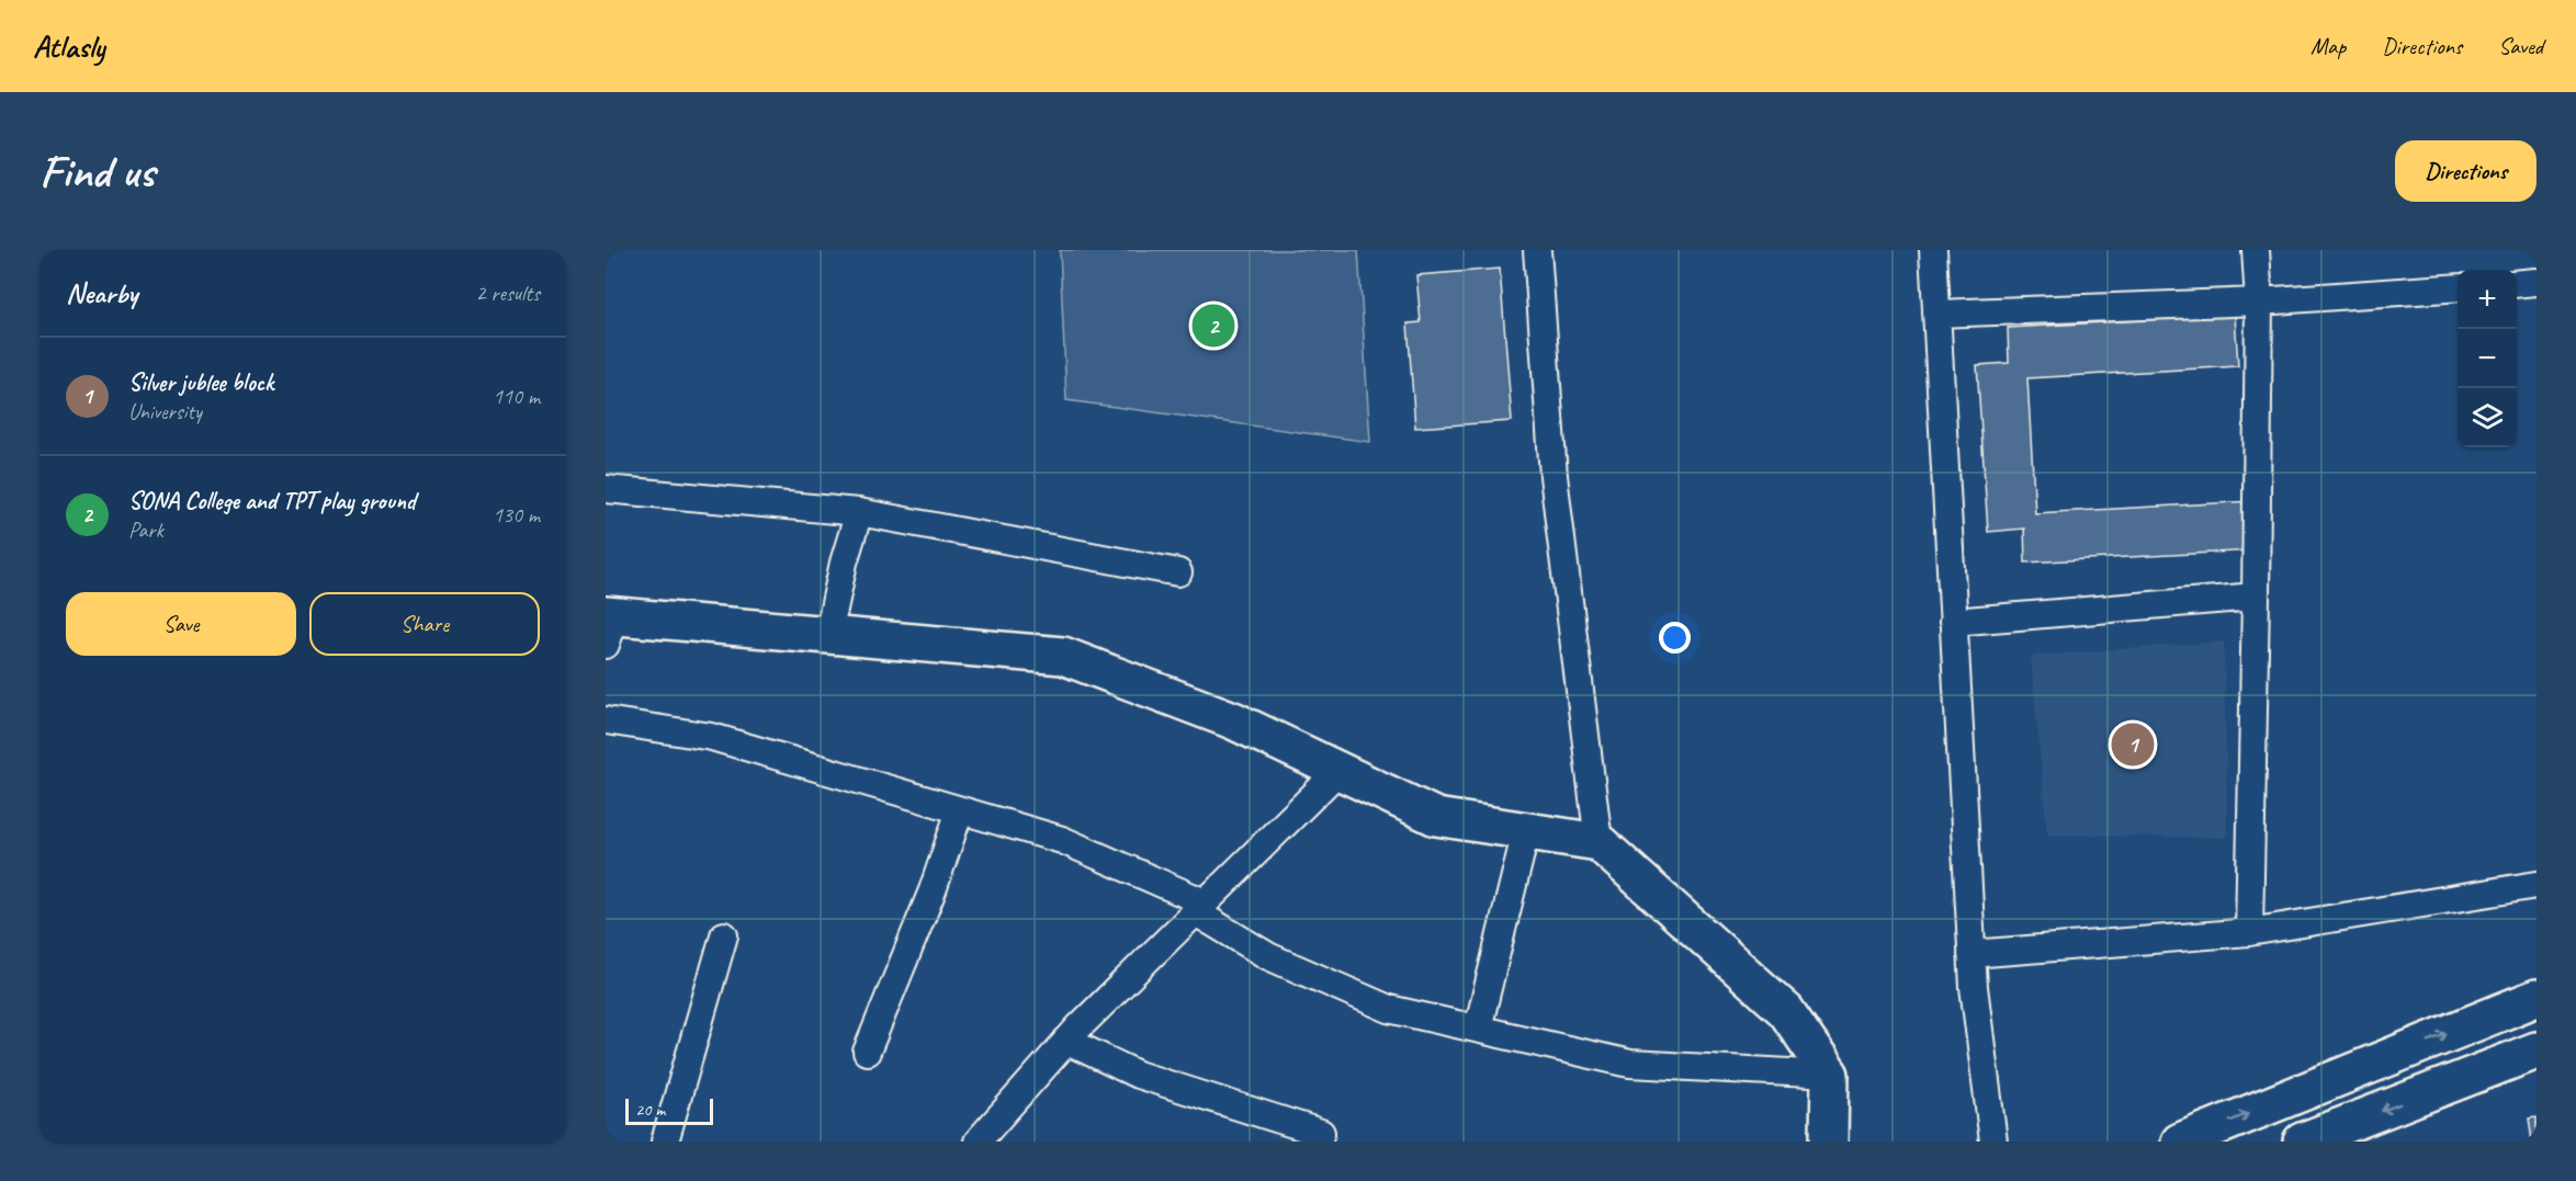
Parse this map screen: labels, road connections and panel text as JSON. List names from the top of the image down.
{
  "scale_bar": "20 m",
  "page": {
    "header": "Atlasly",
    "nav": ["Map", "Directions", "Saved"],
    "buttons": [
      "Directions",
      ["Save", "Share"]
    ],
    "title": "Find us",
    "heading": ["Nearby", "2 results"],
    "map_buttons": ["+", "−"],
    "pins": ["2", "1"],
    "list": [
      {
        "mark": "1",
        "name": "Silver jublee block",
        "note": "University",
        "value": "110 m"
      },
      {
        "mark": "2",
        "name": "SONA College and TPT play ground",
        "note": "Park",
        "value": "130 m"
      }
    ],
    "scale": "20 m"
  }
}
